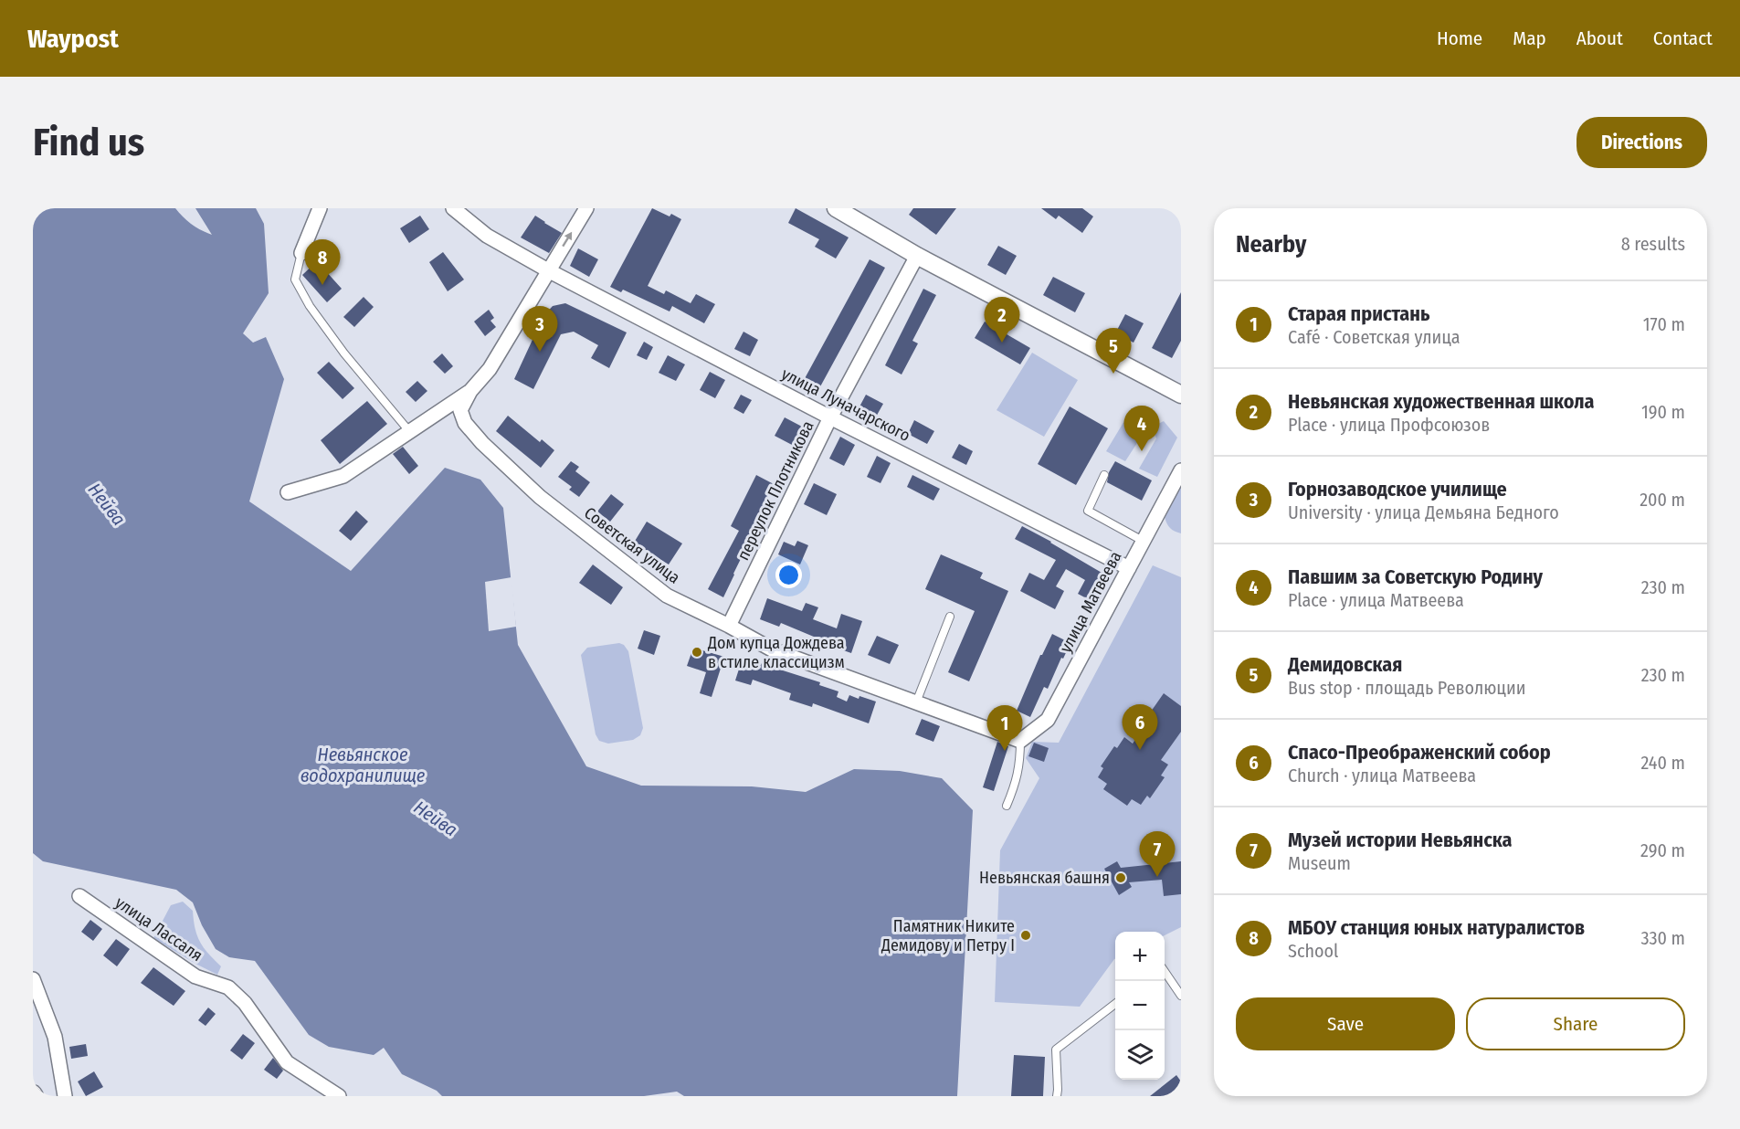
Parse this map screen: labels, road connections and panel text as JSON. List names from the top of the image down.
{
  "streets": {
    "street": [
      "улица Луначарского",
      "переулок Плотникова",
      "Советская улица",
      "улица Матвеева",
      "улица Лассаля"
    ]
  },
  "crossings": [
    ["улица Луначарского", "переулок Плотникова"],
    ["улица Луначарского", "улица Матвеева"],
    ["переулок Плотникова", "Советская улица"],
    ["Советская улица", "улица Матвеева"]
  ],
  "water": ["Нейва", "Невьянское водохранилище"],
  "places": ["Дом купца Дождева в стиле классицизм", "Невьянская башня", "Памятник Никите Демидову и Петру I"],
  "page": {
    "header": "Waypost",
    "nav": [
      "Home",
      "Map",
      "About",
      "Contact"
    ],
    "buttons": [
      "Directions",
      ["Save", "Share"]
    ],
    "title": "Find us",
    "heading": ["Nearby", "8 results"],
    "pins": [
      "8",
      "2",
      "3",
      "5",
      "4",
      "6",
      "1",
      "7"
    ],
    "list": [
      {
        "mark": "1",
        "name": "Старая пристань",
        "note": "Café · Советская улица",
        "value": "170 m"
      },
      {
        "mark": "2",
        "name": "Невьянская художественная школа",
        "note": "Place · улица Профсоюзов",
        "value": "190 m"
      },
      {
        "mark": "3",
        "name": "Горнозаводское училище",
        "note": "University · улица Демьяна Бедного",
        "value": "200 m"
      },
      {
        "mark": "4",
        "name": "Павшим за Советскую Родину",
        "note": "Place · улица Матвеева",
        "value": "230 m"
      },
      {
        "mark": "5",
        "name": "Демидовская",
        "note": "Bus stop · площадь Революции",
        "value": "230 m"
      },
      {
        "mark": "6",
        "name": "Спасо-Преображенский собор",
        "note": "Church · улица Матвеева",
        "value": "240 m"
      },
      {
        "mark": "7",
        "name": "Музей истории Невьянска",
        "note": "Museum",
        "value": "290 m"
      },
      {
        "mark": "8",
        "name": "МБОУ станция юных натуралистов",
        "note": "School",
        "value": "330 m"
      }
    ],
    "map_buttons": ["+", "−"]
  }
}
